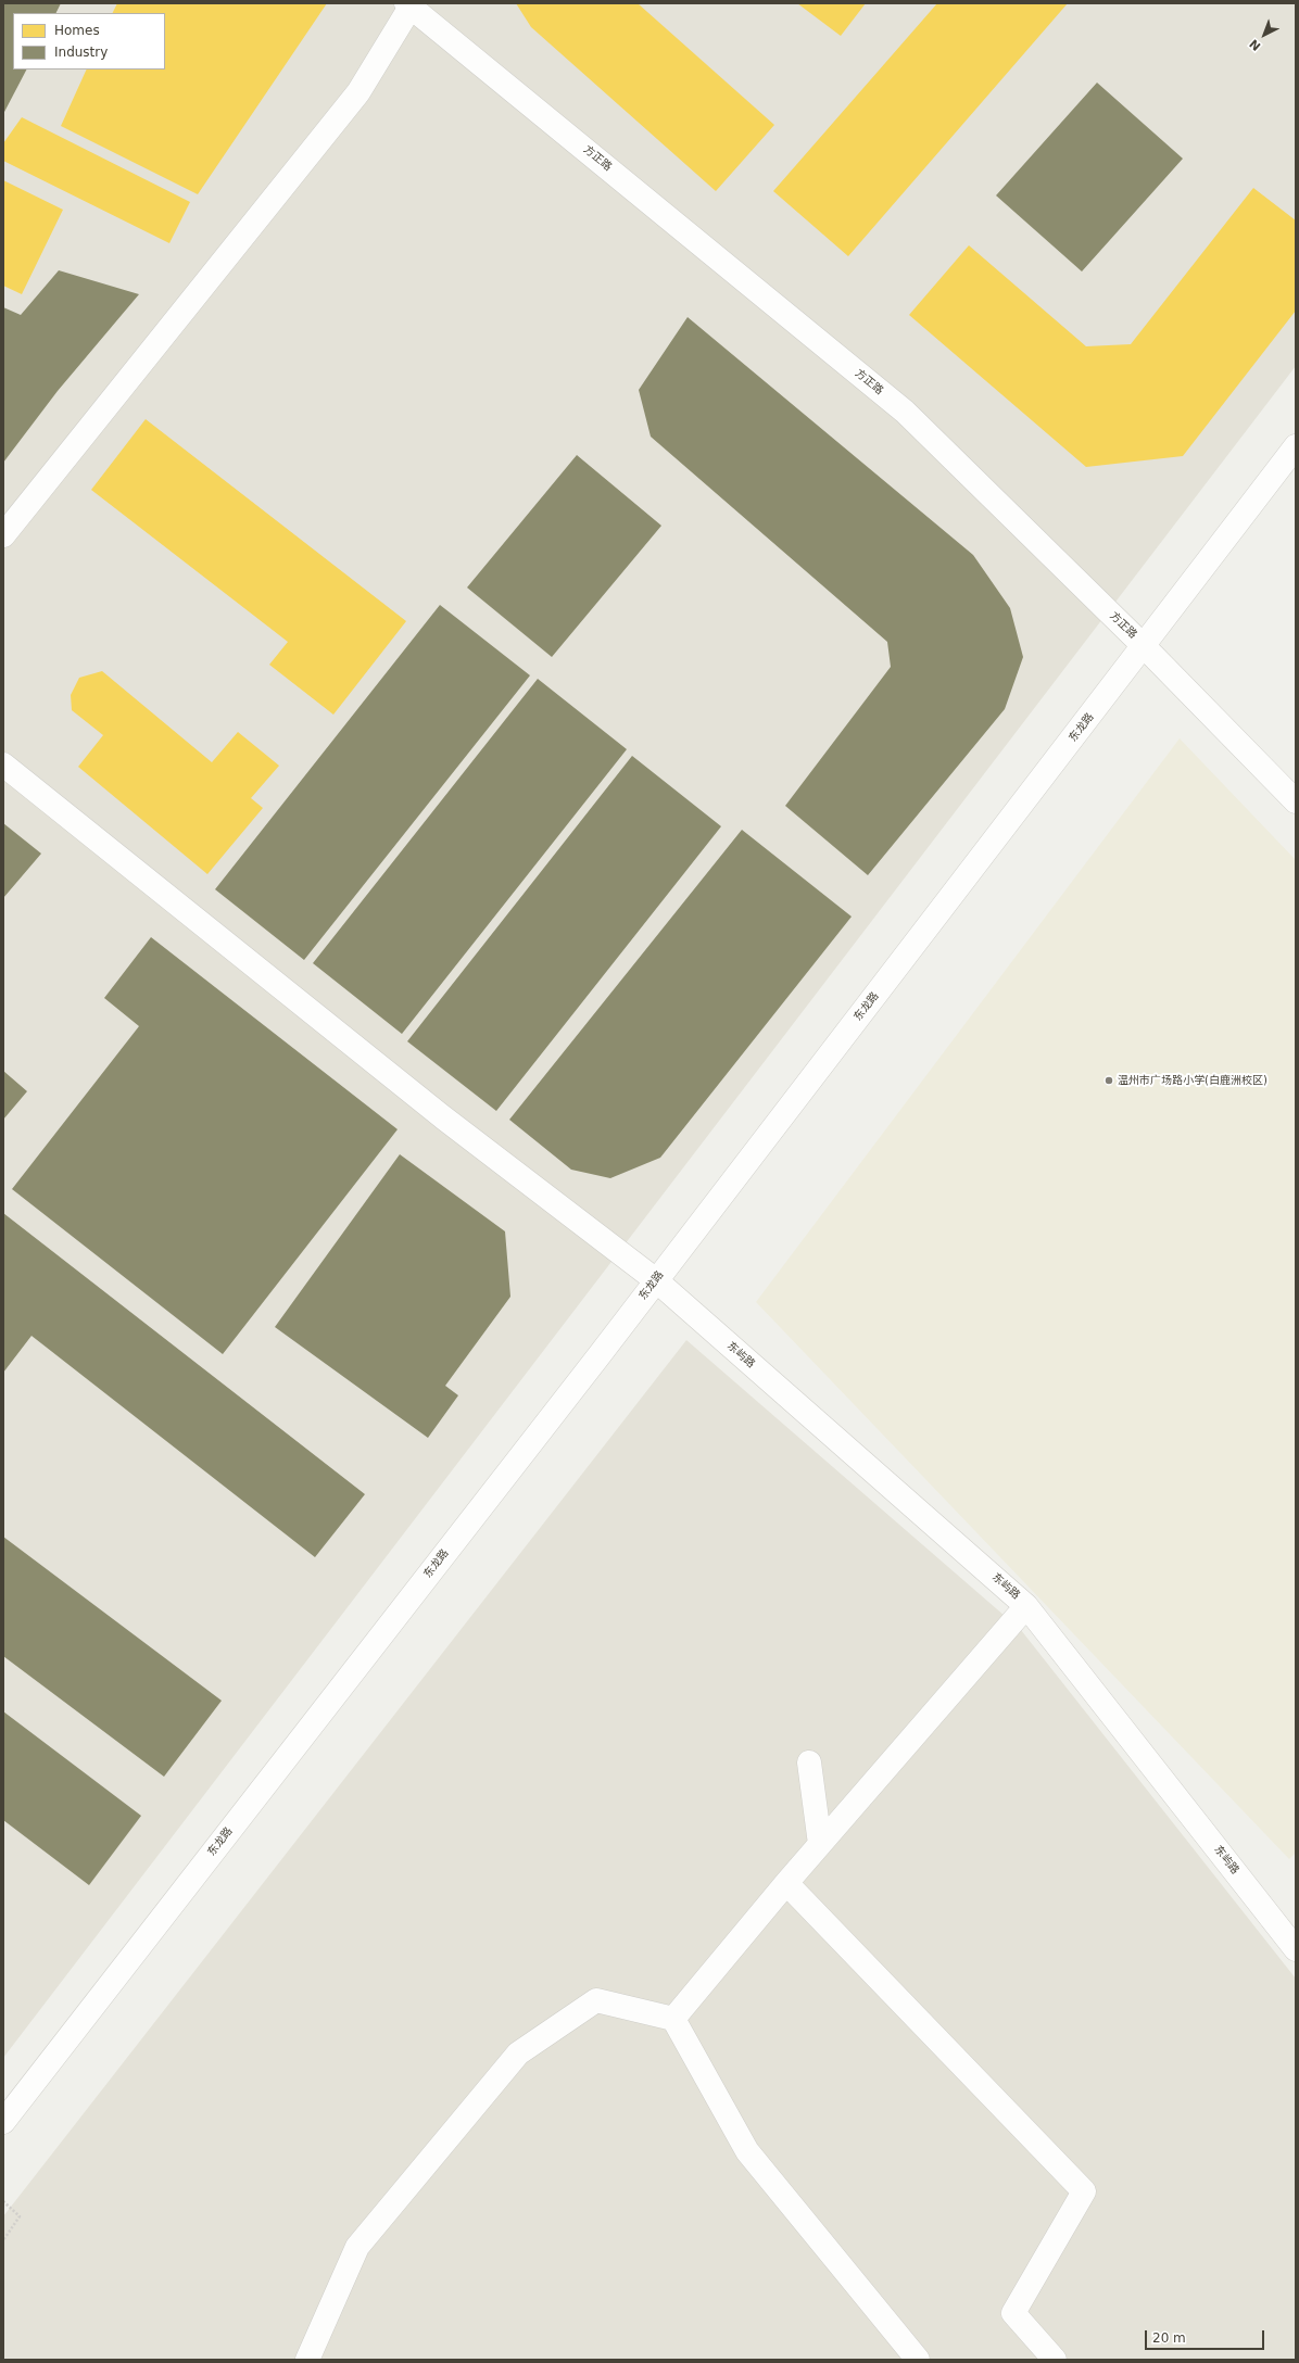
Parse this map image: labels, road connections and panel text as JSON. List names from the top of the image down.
{
  "streets": {
    "street": ["方正路", "东龙路", "东屿路"]
  },
  "crossings": [
    ["方正路", "东龙路"],
    ["东龙路", "东屿路"]
  ],
  "places": ["温州市广场路小学(白鹿洲校区)"],
  "legend": ["Homes", "Industry"],
  "scale_bar": "20 m",
  "north": "bottom left"
}
